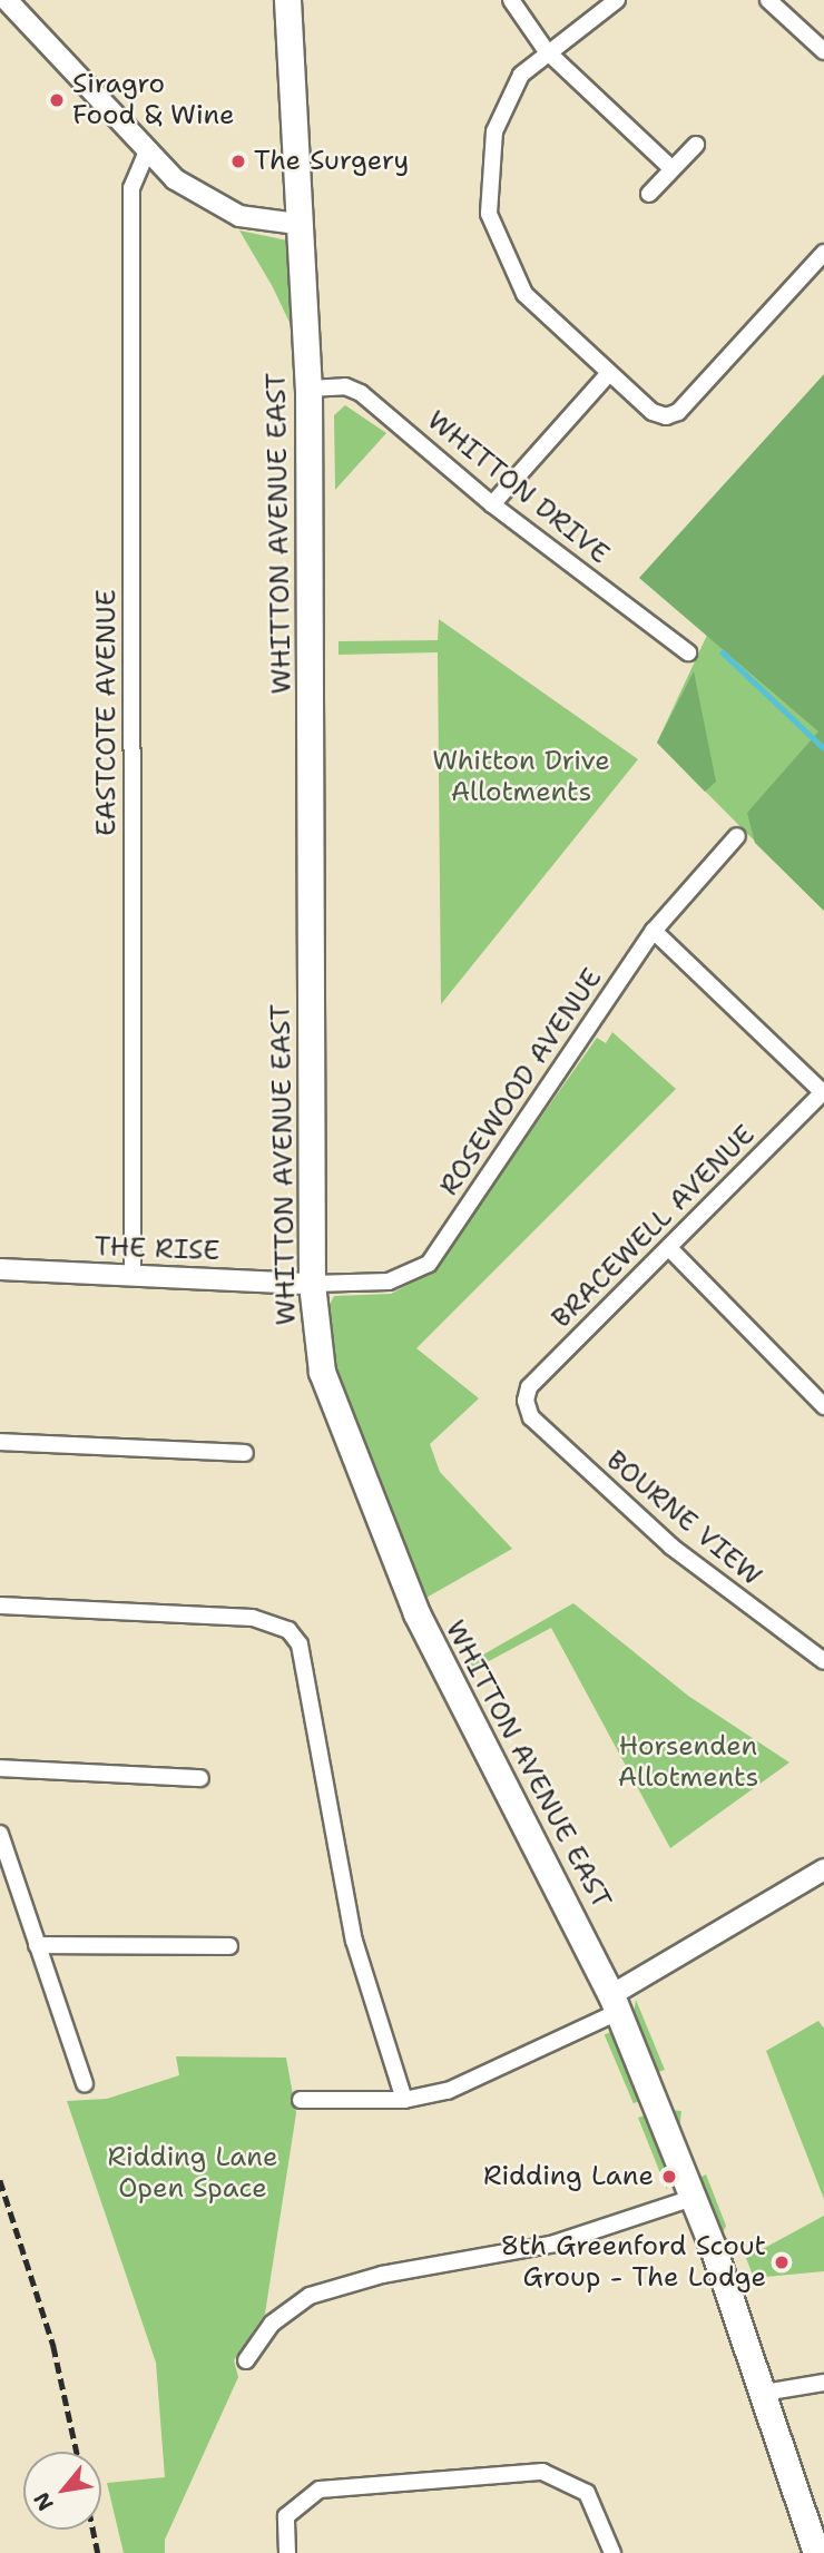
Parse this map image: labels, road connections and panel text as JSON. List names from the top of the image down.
{
  "streets": {
    "main road": ["WHITTON AVENUE EAST"],
    "street": [
      "WHITTON DRIVE",
      "EASTCOTE AVENUE",
      "ROSEWOOD AVENUE",
      "BRACEWELL AVENUE",
      "THE RISE",
      "BOURNE VIEW"
    ]
  },
  "crossings": [
    ["WHITTON DRIVE", "WHITTON AVENUE EAST"],
    ["WHITTON AVENUE EAST", "ROSEWOOD AVENUE"],
    ["WHITTON AVENUE EAST", "THE RISE"],
    ["EASTCOTE AVENUE", "THE RISE"],
    ["ROSEWOOD AVENUE", "THE RISE"],
    ["BRACEWELL AVENUE", "BOURNE VIEW"]
  ],
  "parks": ["Whitton Drive Allotments", "Horsenden Allotments", "Ridding Lane Open Space"],
  "places": [
    "Siragro Food & Wine",
    "The Surgery",
    "Ridding Lane",
    "8th Greenford Scout Group - The Lodge"
  ],
  "north": "bottom left"
}
